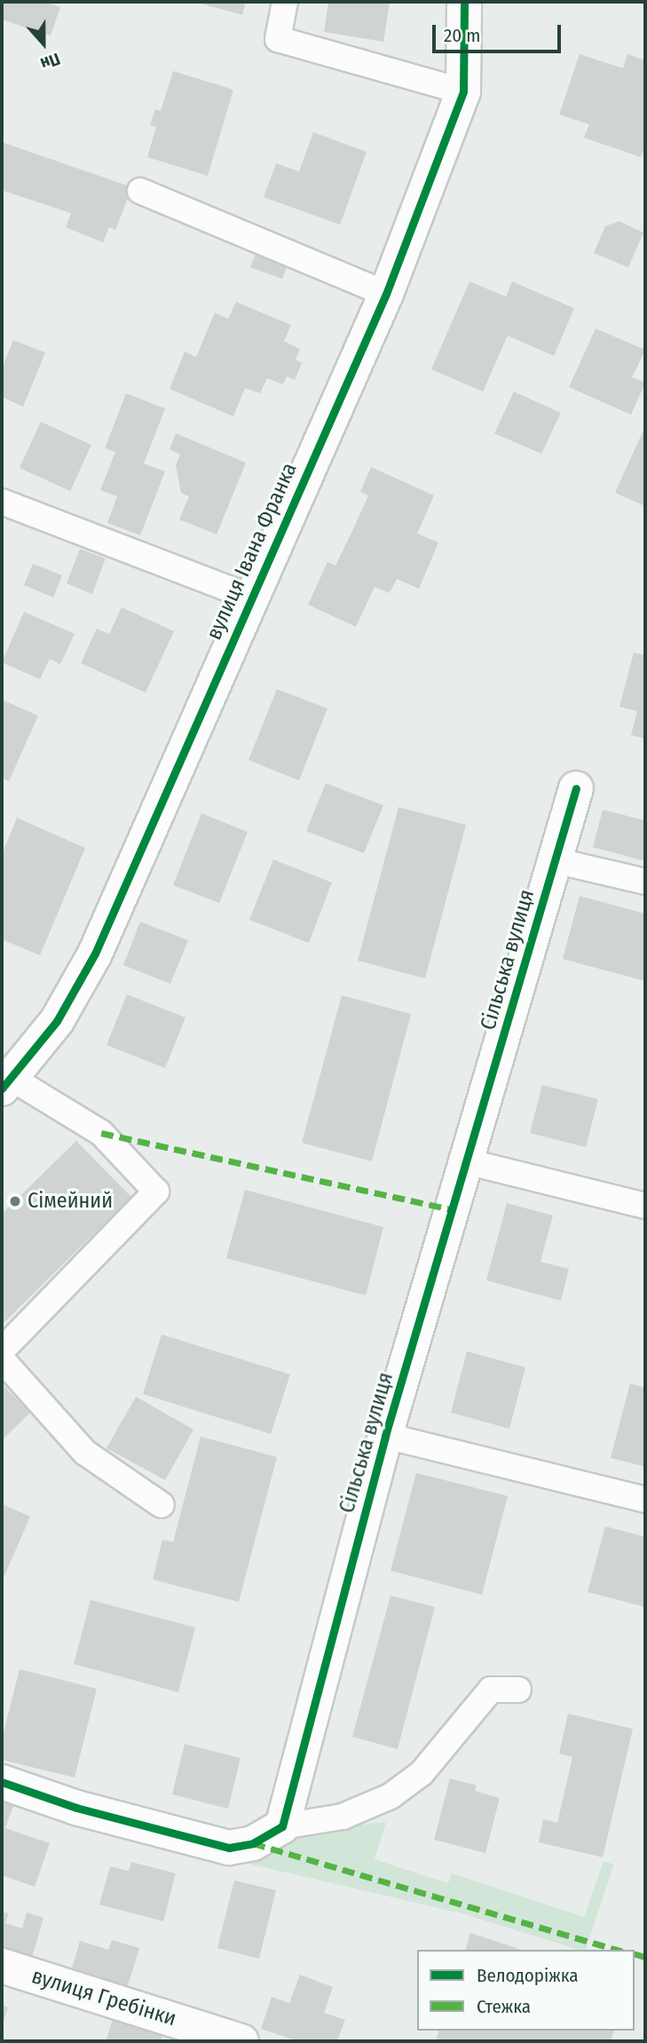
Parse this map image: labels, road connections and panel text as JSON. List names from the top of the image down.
{
  "streets": {
    "street": ["вулиця Івана Франка", "Сільська вулиця", "вулиця Гребінки"]
  },
  "places": ["Сімейний"],
  "legend": ["Велодоріжка", "Стежка"],
  "scale_bar": "20 m",
  "north": "bottom"
}
